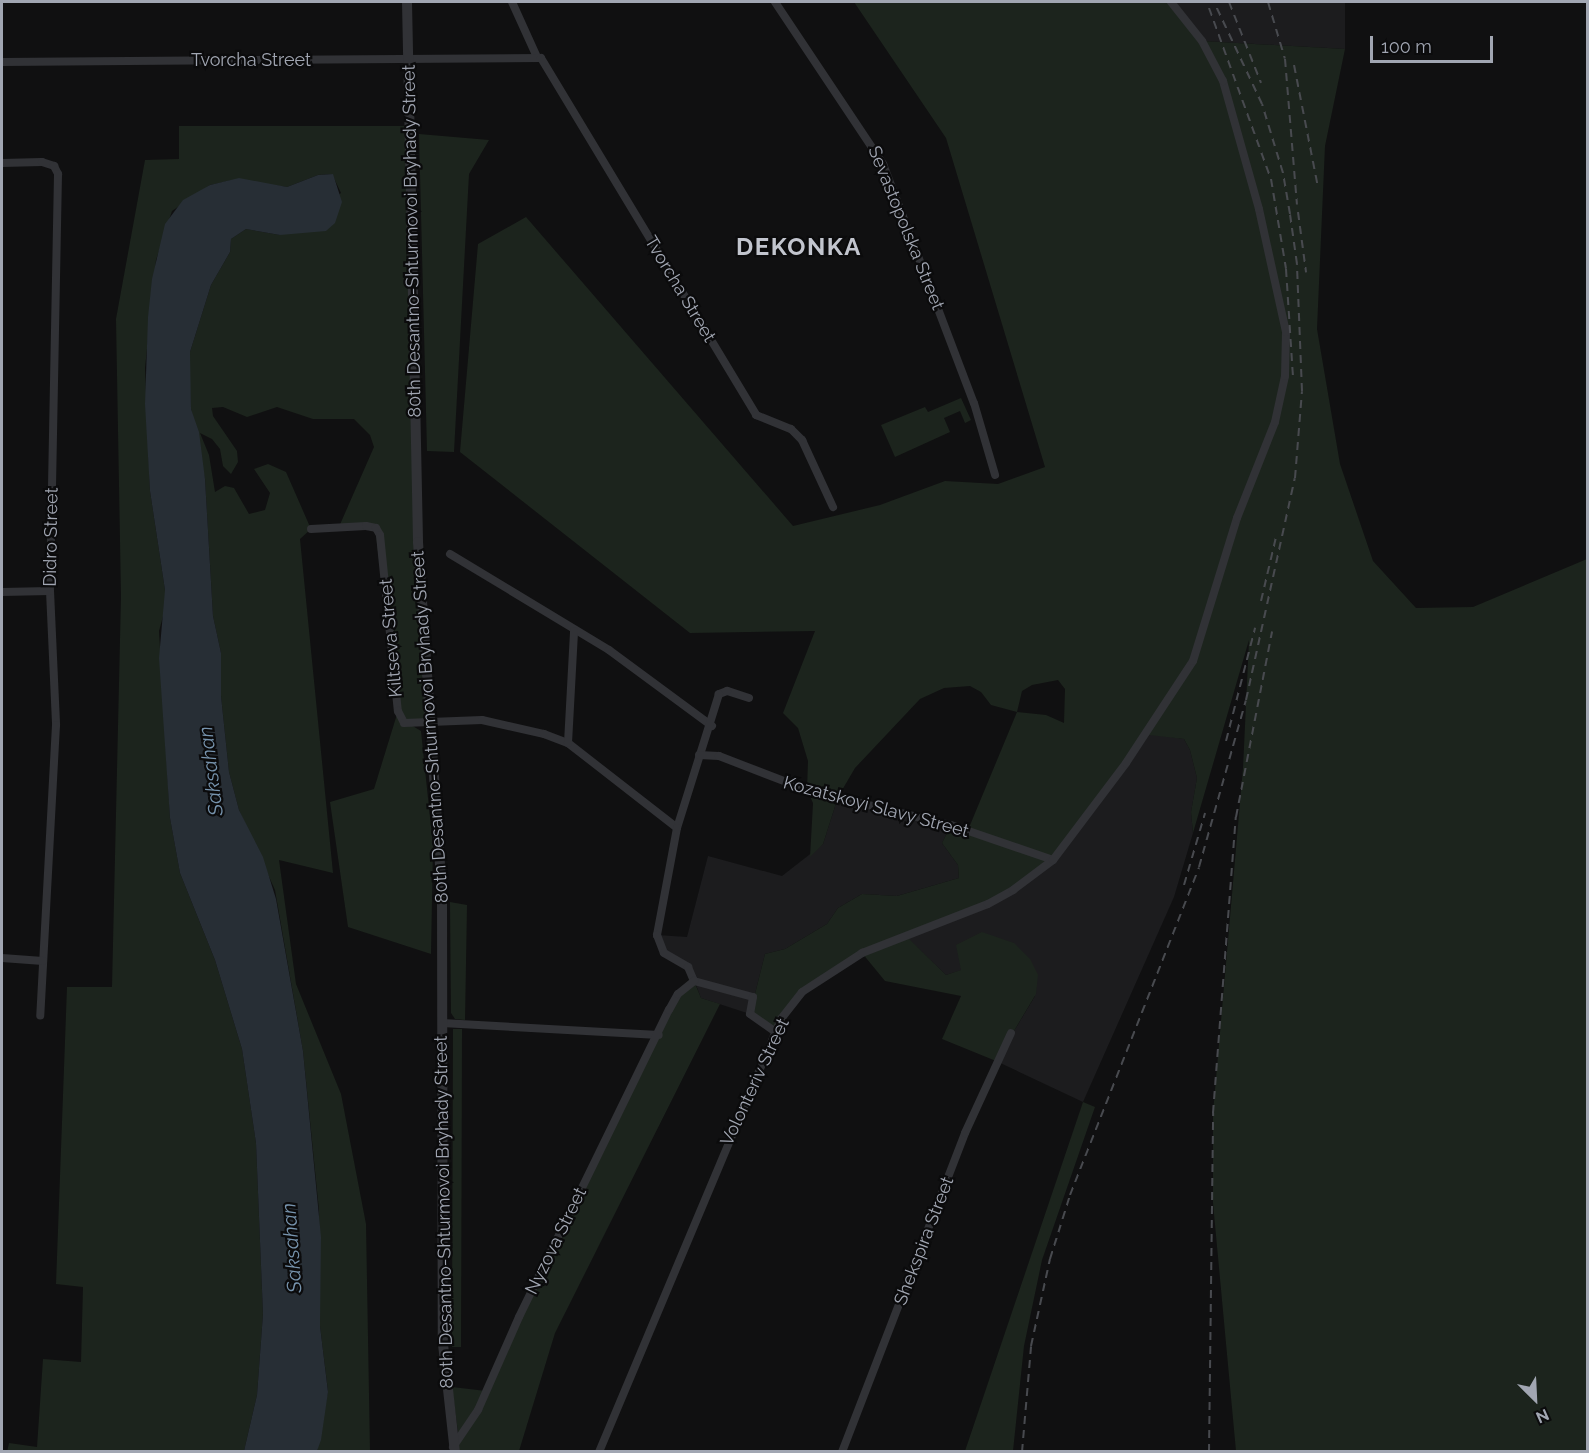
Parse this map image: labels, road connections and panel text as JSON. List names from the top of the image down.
{
  "streets": {
    "street": [
      "Tvorcha Street",
      "Sevastopolska Street",
      "80th Desantno-Shturmovoi Bryhady Street",
      "Didro Street",
      "Kiltseva Street",
      "Kozatskoyi Slavy Street",
      "Volonteriv Street",
      "Nyzova Street",
      "Shekspira Street"
    ]
  },
  "crossings": [
    ["Tvorcha Street", "80th Desantno-Shturmovoi Bryhady Street"],
    ["80th Desantno-Shturmovoi Bryhady Street", "Kiltseva Street"],
    ["80th Desantno-Shturmovoi Bryhady Street", "Nyzova Street"],
    ["Kozatskoyi Slavy Street", "Volonteriv Street"]
  ],
  "districts": ["DEKONKA"],
  "water": ["Saksahan"],
  "scale_bar": "100 m",
  "north": "bottom right"
}
